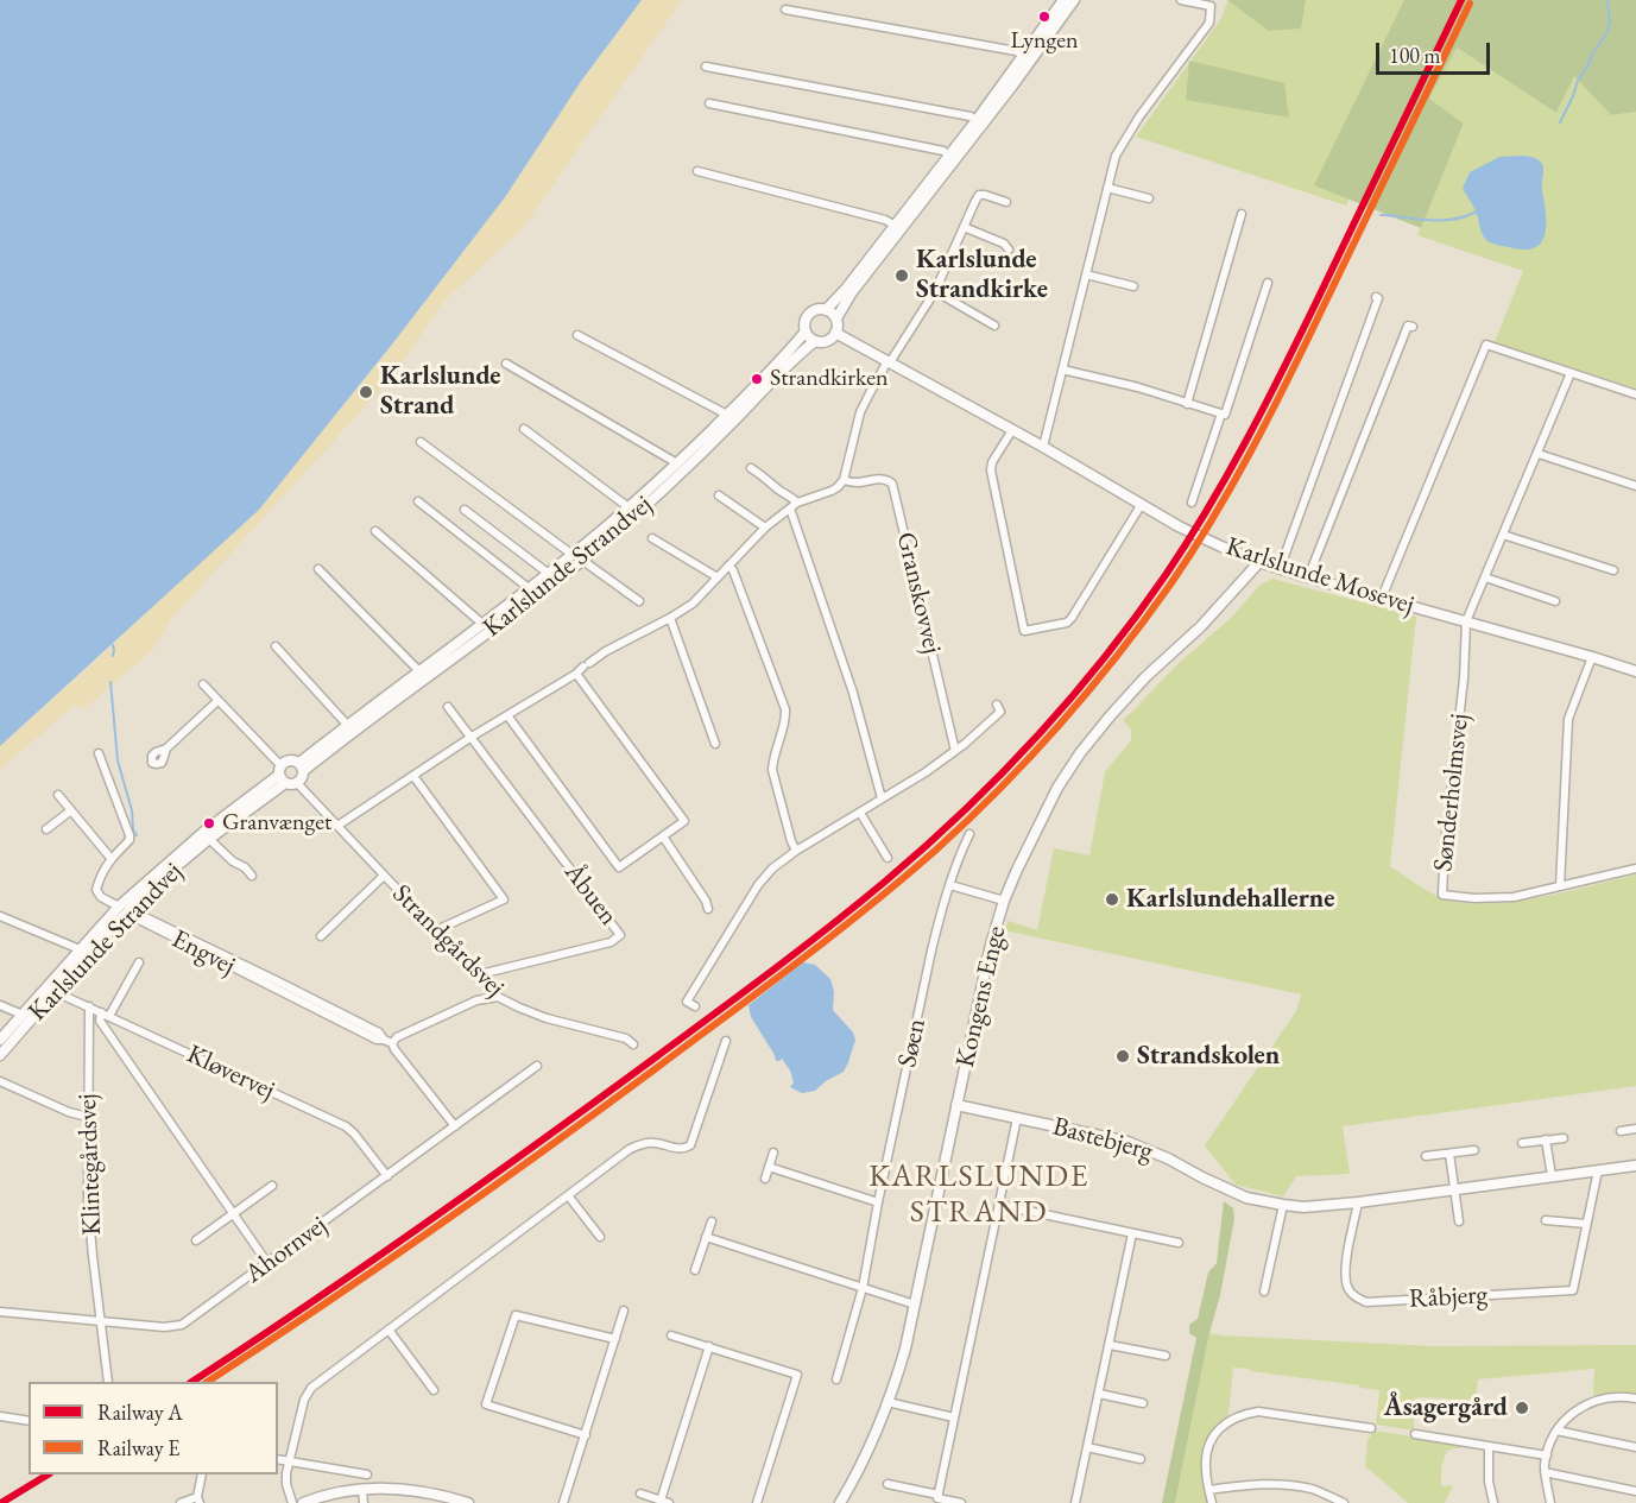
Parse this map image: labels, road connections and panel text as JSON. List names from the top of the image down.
{
  "streets": {
    "main road": [
      "Karlslunde Strandvej",
      "Karlslunde Mosevej",
      "Kongens Enge",
      "Bastebjerg"
    ],
    "street": [
      "Granskovvej",
      "Sønderholmsvej",
      "Åbuen",
      "Strandgårdsvej",
      "Engvej",
      "Søen",
      "Kløvervej",
      "Klintegårdsvej",
      "Ahornvej",
      "Råbjerg"
    ]
  },
  "crossings": [
    ["Karlslunde Strandvej", "Karlslunde Mosevej"],
    ["Karlslunde Strandvej", "Strandgårdsvej"],
    ["Karlslunde Strandvej", "Engvej"],
    ["Karlslunde Strandvej", "Kløvervej"],
    ["Karlslunde Mosevej", "Sønderholmsvej"],
    ["Karlslunde Mosevej", "Kongens Enge"],
    ["Åbuen", "Strandgårdsvej"],
    ["Kongens Enge", "Bastebjerg"],
    ["Kløvervej", "Klintegårdsvej"],
    ["Kløvervej", "Ahornvej"],
    ["Bastebjerg", "Råbjerg"],
    ["Klintegårdsvej", "Ahornvej"]
  ],
  "districts": ["KARLSLUNDE STRAND"],
  "places": [
    "Lyngen",
    "Karlslunde Strandkirke",
    "Strandkirken",
    "Karlslunde Strand",
    "Granvænget",
    "Karlslundehallerne",
    "Strandskolen",
    "Åsagergård"
  ],
  "lines": ["rail line A", "rail line E"],
  "legend": ["Railway A", "Railway E"],
  "scale_bar": "100 m"
}
